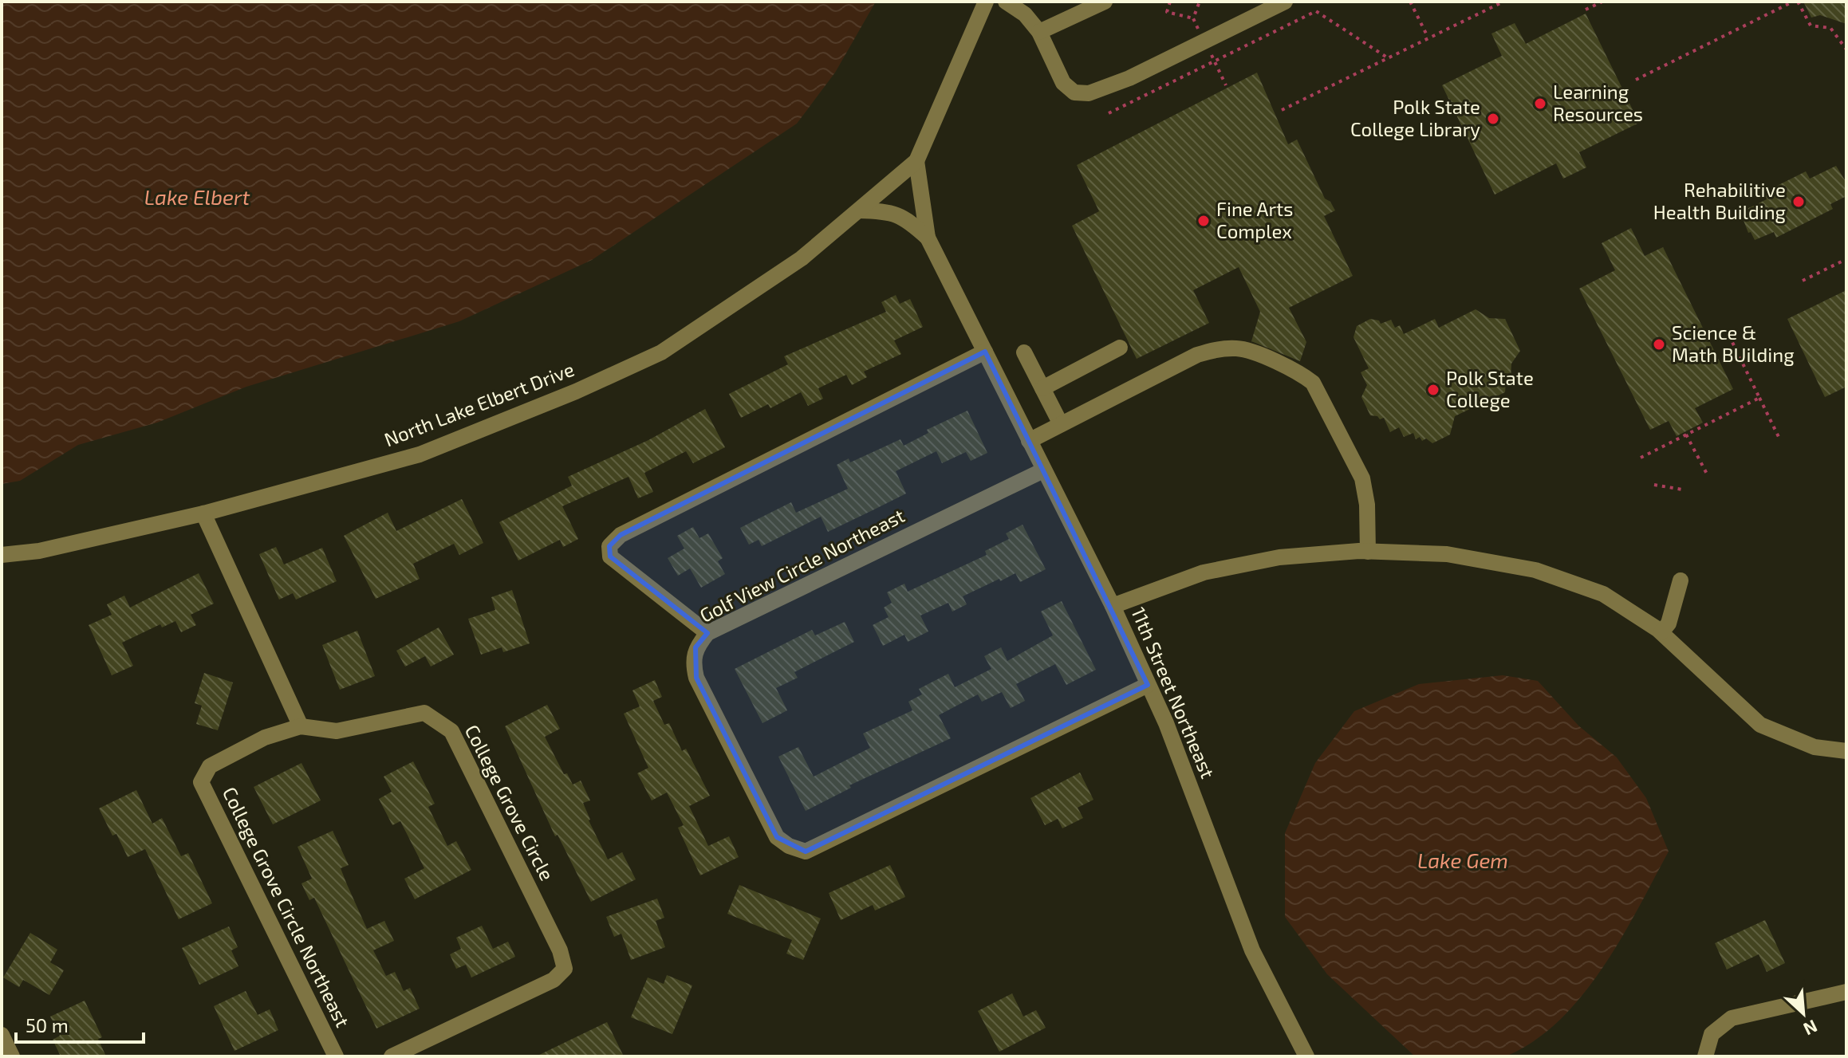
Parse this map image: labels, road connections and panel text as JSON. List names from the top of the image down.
{
  "streets": {
    "street": [
      "North Lake Elbert Drive",
      "Golf View Circle Northeast",
      "11th Street Northeast",
      "College Grove Circle",
      "College Grove Circle Northeast"
    ]
  },
  "crossings": [
    ["North Lake Elbert Drive", "11th Street Northeast"],
    ["Golf View Circle Northeast", "11th Street Northeast"],
    ["College Grove Circle", "College Grove Circle Northeast"]
  ],
  "water": ["Lake Elbert", "Lake Gem"],
  "places": [
    "Learning Resources",
    "Polk State College Library",
    "Rehabilitive Health Building",
    "Fine Arts Complex",
    "Science & Math BUilding",
    "Polk State College"
  ],
  "scale_bar": "50 m",
  "north": "bottom right"
}
